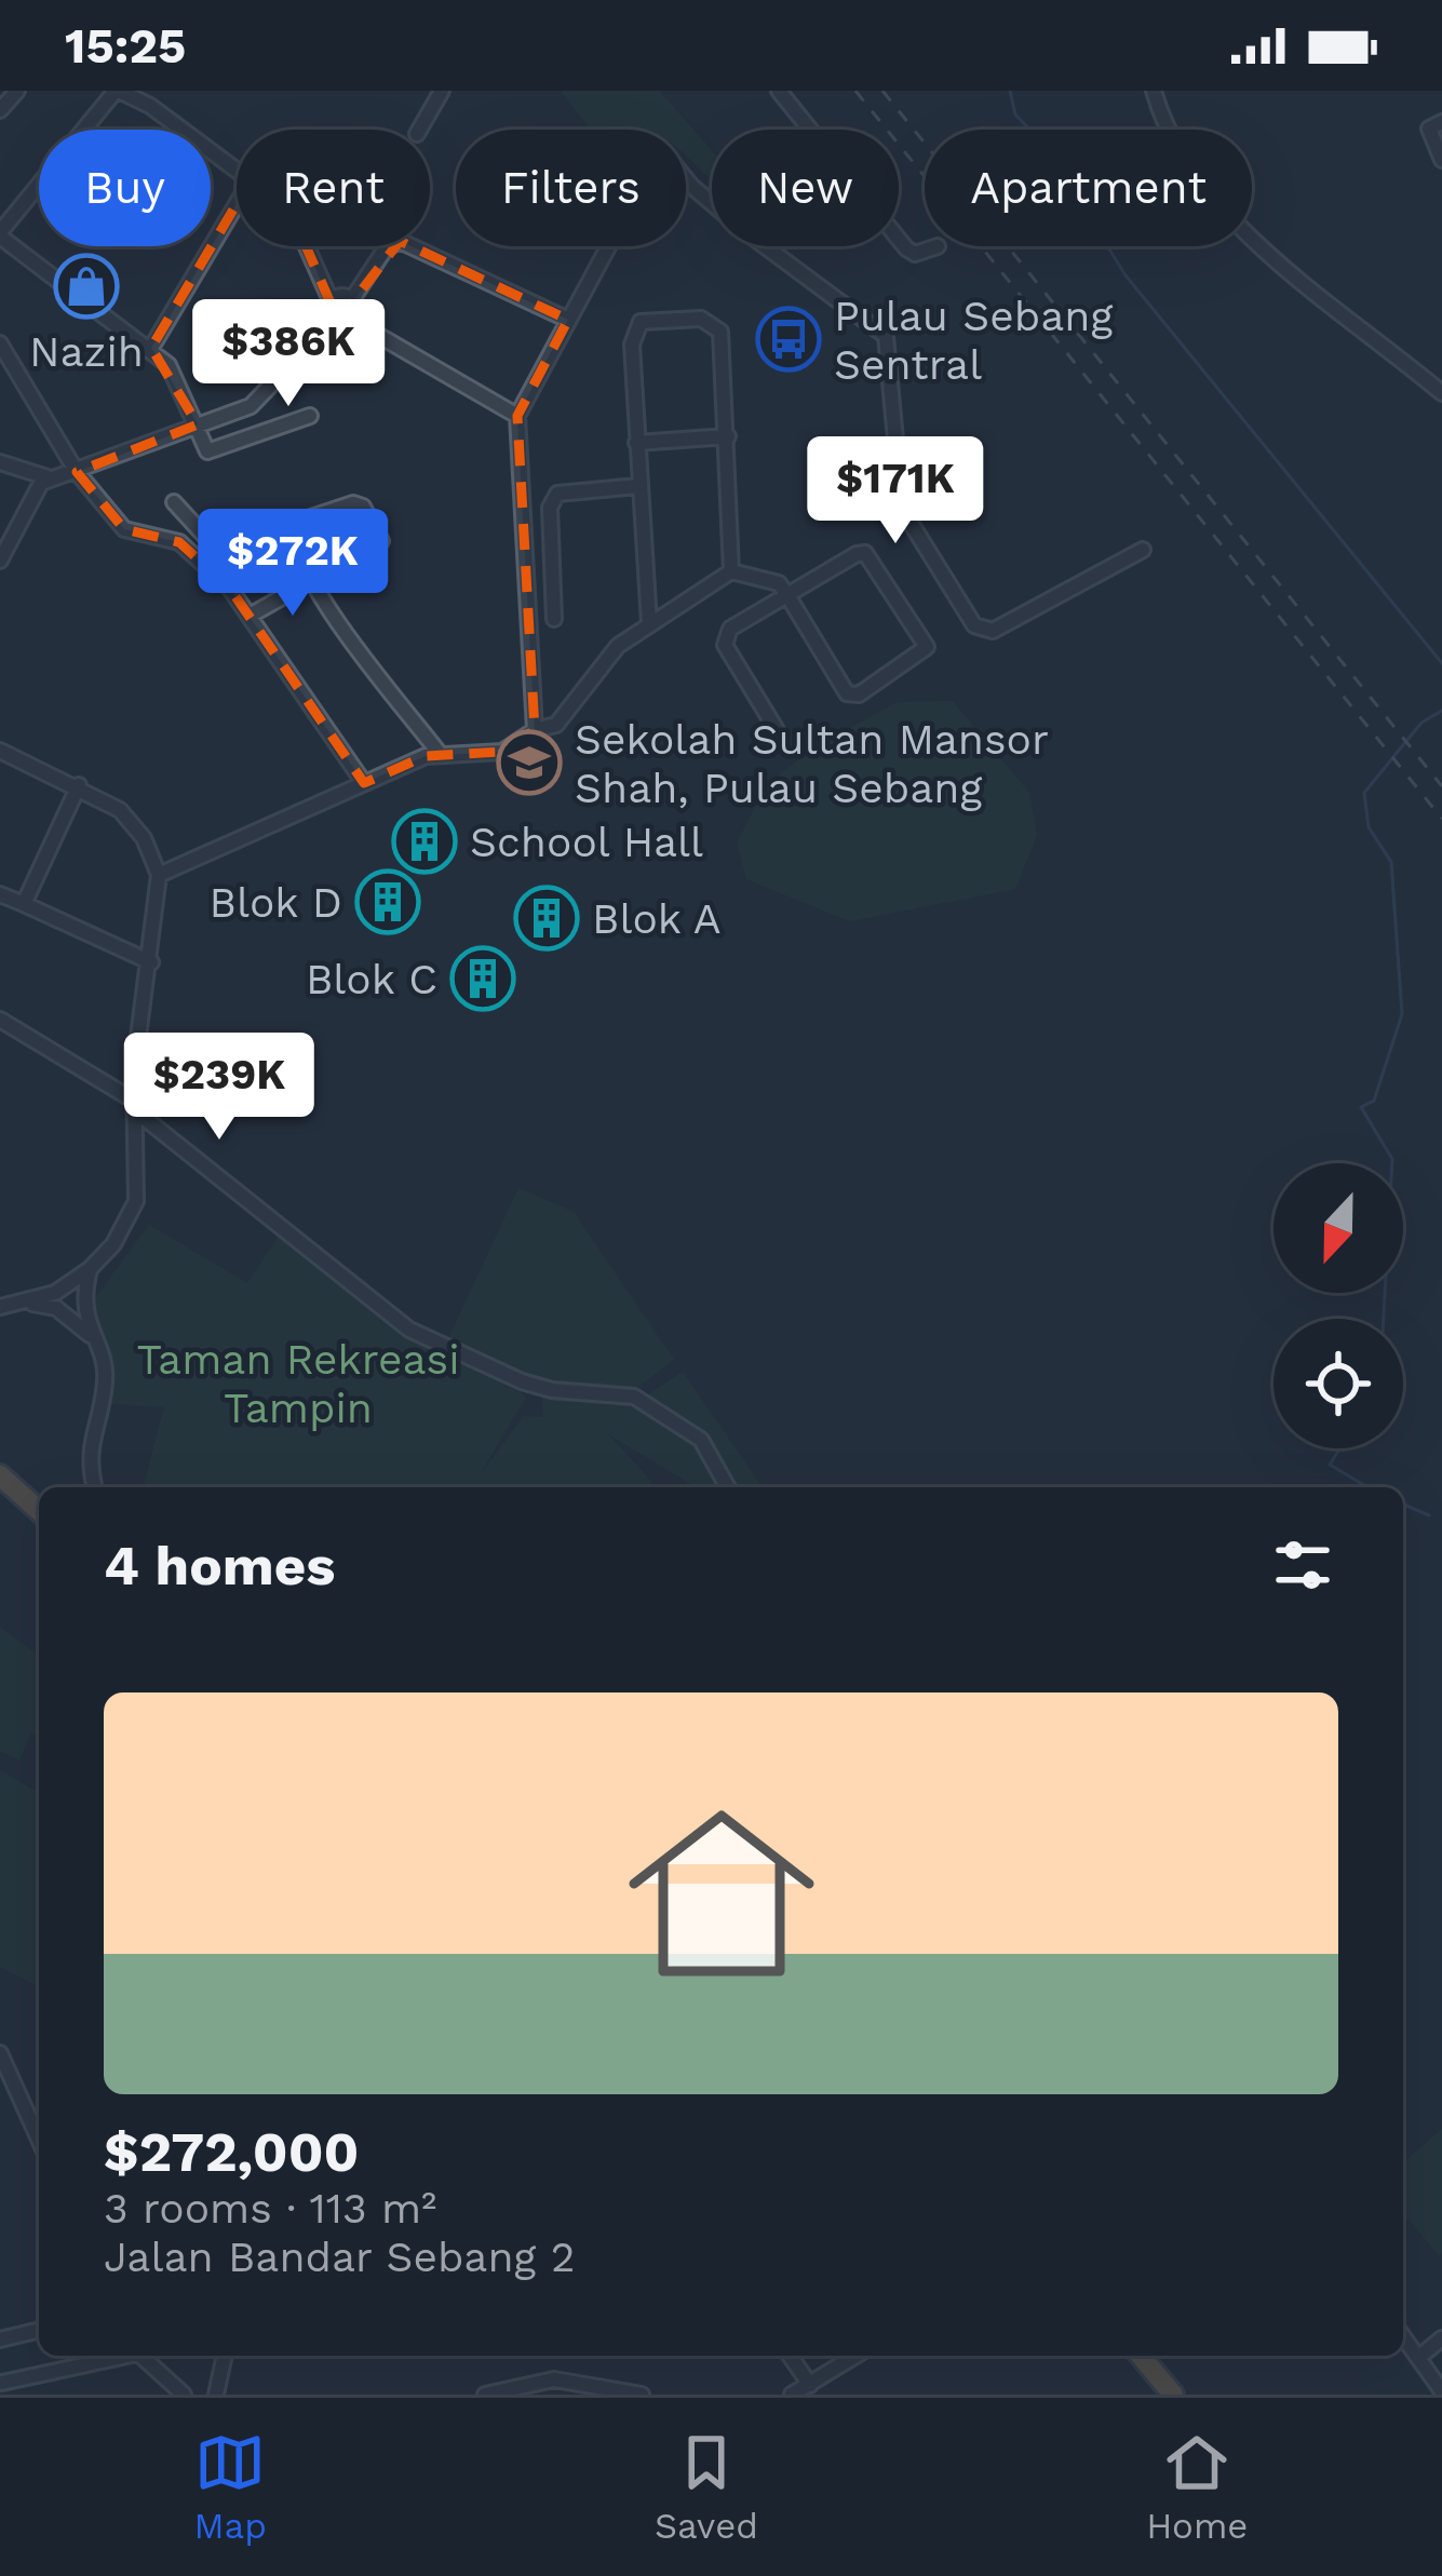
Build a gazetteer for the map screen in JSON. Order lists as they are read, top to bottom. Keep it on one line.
{"parks":["Taman Rekreasi Tampin"],"places":{"shop":["Nazih"],"bus stop":["Pulau Sebang Sentral"],"school or university":["Sekolah Sultan Mansor Shah, Pulau Sebang"],"building":["School Hall","Blok D","Blok A","Blok C"]},"north":"bottom","page":{"status":"15:25","chip":["Buy","Rent","Filters","New","Apartment"],"price":["$386K","$171K","$272K","$239K"],"heading":"4 homes","list":[{"name":"$272,000","note":"3 rooms · 113 m² · Jalan Bandar Sebang 2"}],"tabs":["Map","Saved","Home"]}}
